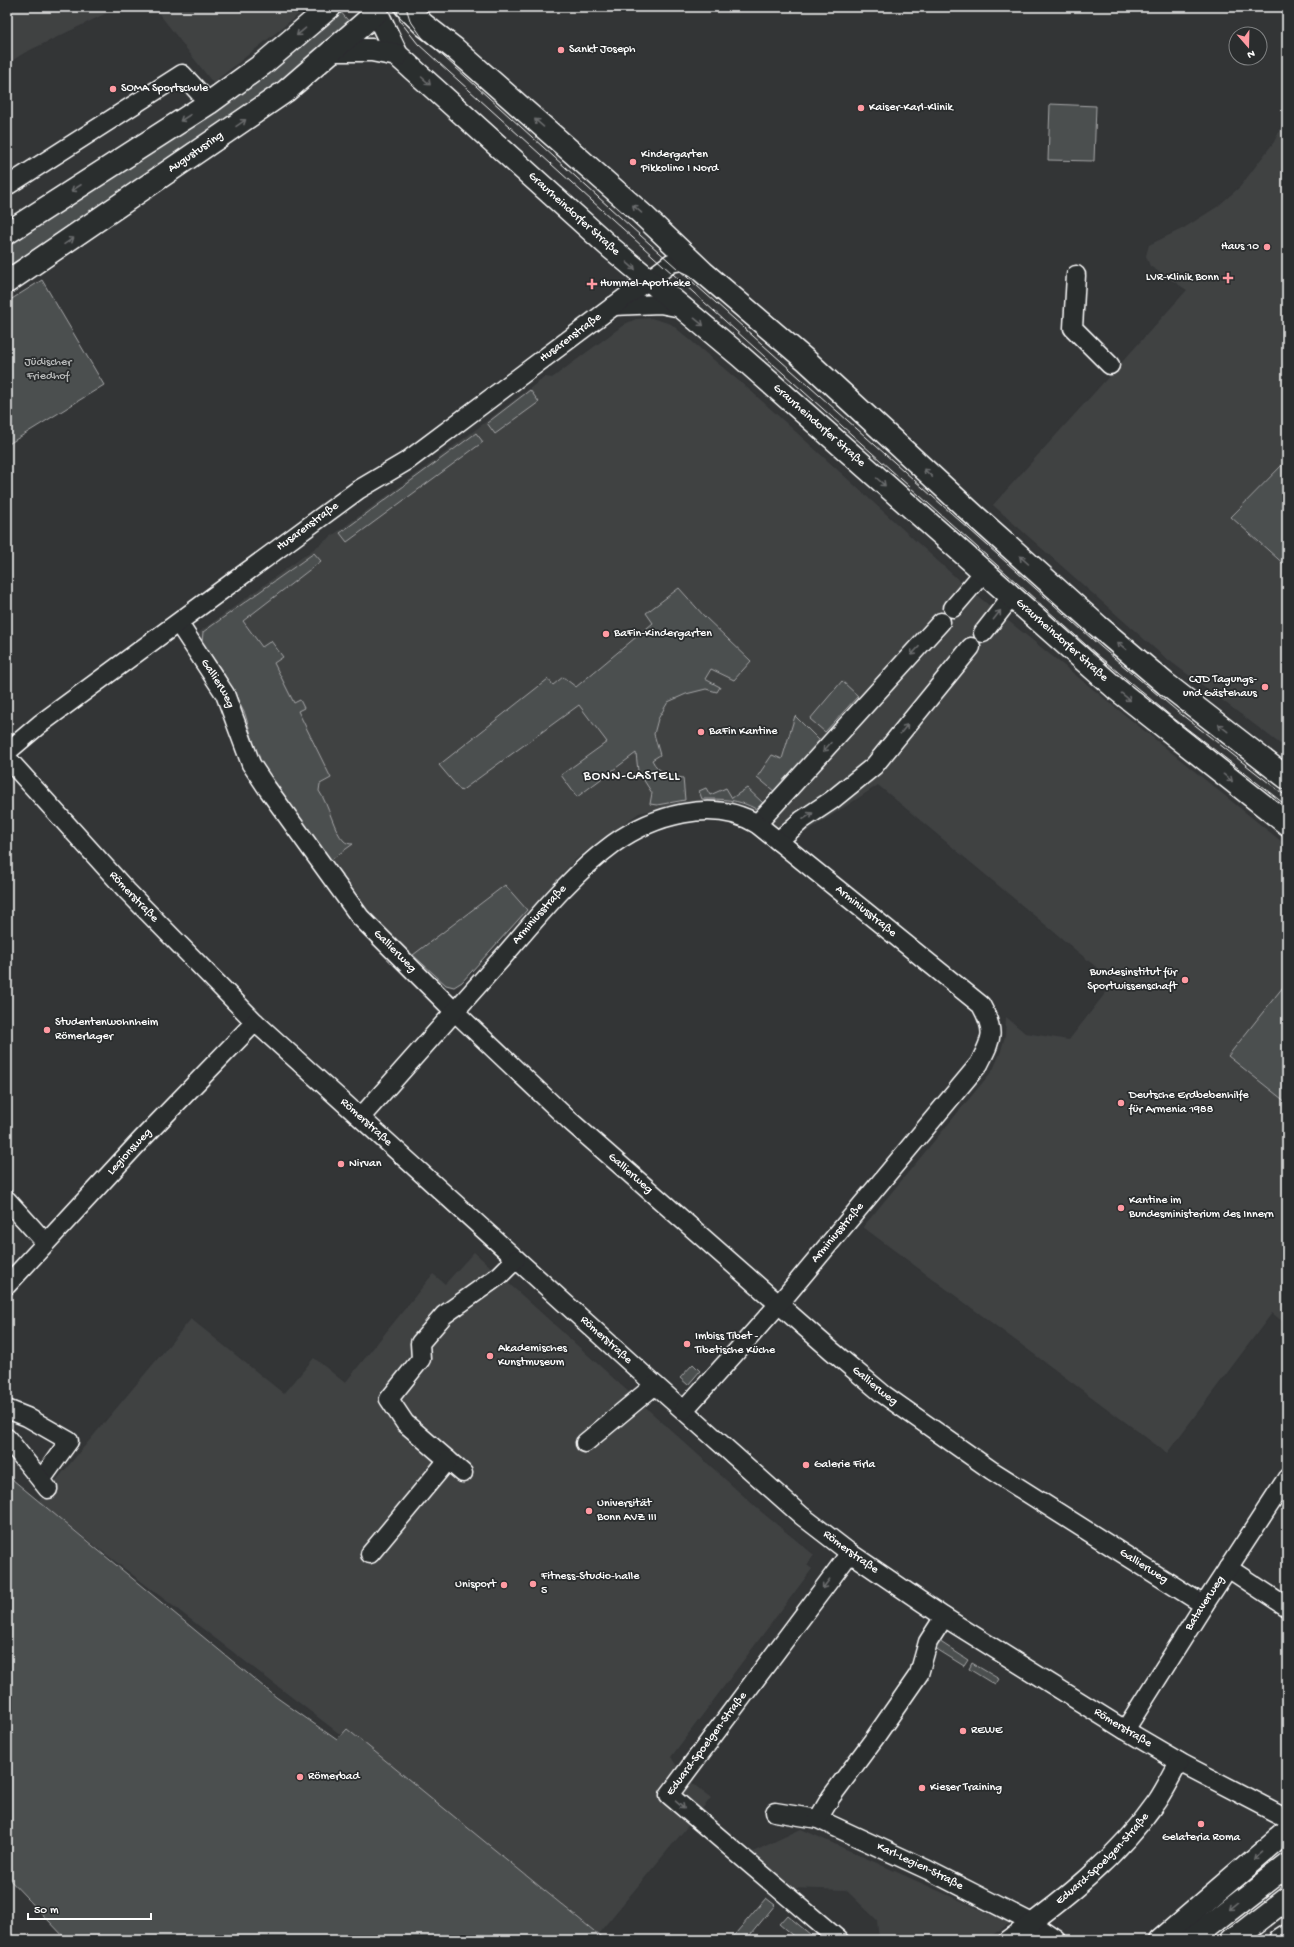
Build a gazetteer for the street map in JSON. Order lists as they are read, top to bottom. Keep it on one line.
{"streets":{"main road":["Augustusring","Graurheindorfer Straße"],"street":["Husarenstraße","Gallierweg","Römerstraße","Arminiusstraße","Legionsweg","Bataverweg","Eduard-Spoelgen-Straße","Karl-Legien-Straße"]},"crossings":[["Augustusring","Graurheindorfer Straße"],["Graurheindorfer Straße","Husarenstraße"],["Husarenstraße","Gallierweg"],["Gallierweg","Arminiusstraße"],["Gallierweg","Bataverweg"],["Römerstraße","Arminiusstraße"],["Römerstraße","Legionsweg"],["Römerstraße","Bataverweg"],["Römerstraße","Eduard-Spoelgen-Straße"],["Eduard-Spoelgen-Straße","Karl-Legien-Straße"]],"districts":["BONN-CASTELL"],"parks":["Jüdischer Friedhof"],"places":{"other":["Sankt Joseph","SOMA Sportschule","Kaiser-Karl-Klinik","Kindergarten Pikkolino I Nord","Haus 10","BaFin-Kindergarten","CJD Tagungs- und Gästehaus","BaFin Kantine","Bundesinstitut für Sportwissenschaft","Studentenwohnheim Römerlager","Deutsche Erdbebenhilfe für Armenia 1988","Nirvan","Kantine im Bundesministerium des Innern","Imbiss Tibet - Tibetische Küche","Akademisches Kunstmuseum","Galerie Firla","Universität Bonn AVZ III","Fitness-Studio-halle 5","Unisport","REWE","Römerbad","Kieser Training","Gelateria Roma"],"health":["LVR-Klinik Bonn","Hummel-Apotheke"]},"scale_bar":"50 m","north":"bottom"}
